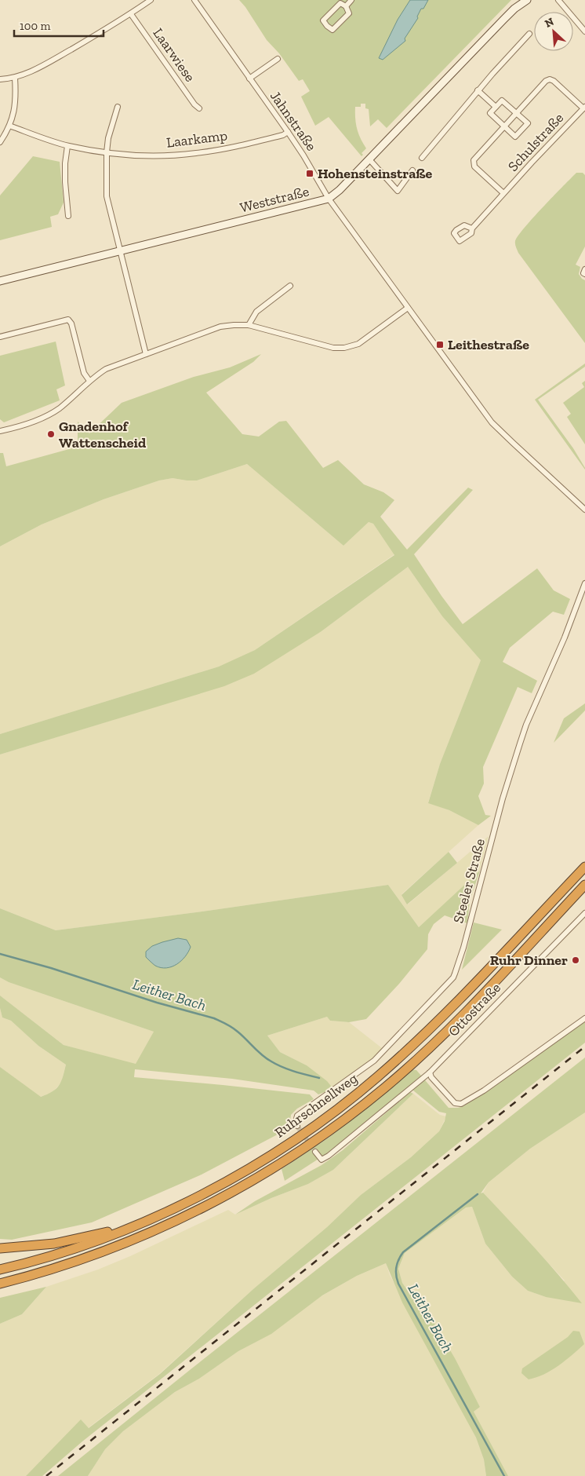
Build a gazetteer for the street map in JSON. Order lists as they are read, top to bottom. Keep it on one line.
{"streets":{"highway":["Ruhrschnellweg"],"street":["Laarwiese","Jahnstraße","Laarkamp","Schulstraße","Weststraße","Steeler Straße","Ottostraße"]},"crossings":[["Jahnstraße","Laarkamp"],["Jahnstraße","Weststraße"]],"water":["Leither Bach"],"places":{"transit":["Hohensteinstraße","Leithestraße"],"other":["Gnadenhof Wattenscheid","Ruhr Dinner"]},"scale_bar":"100 m","north":"top left"}
